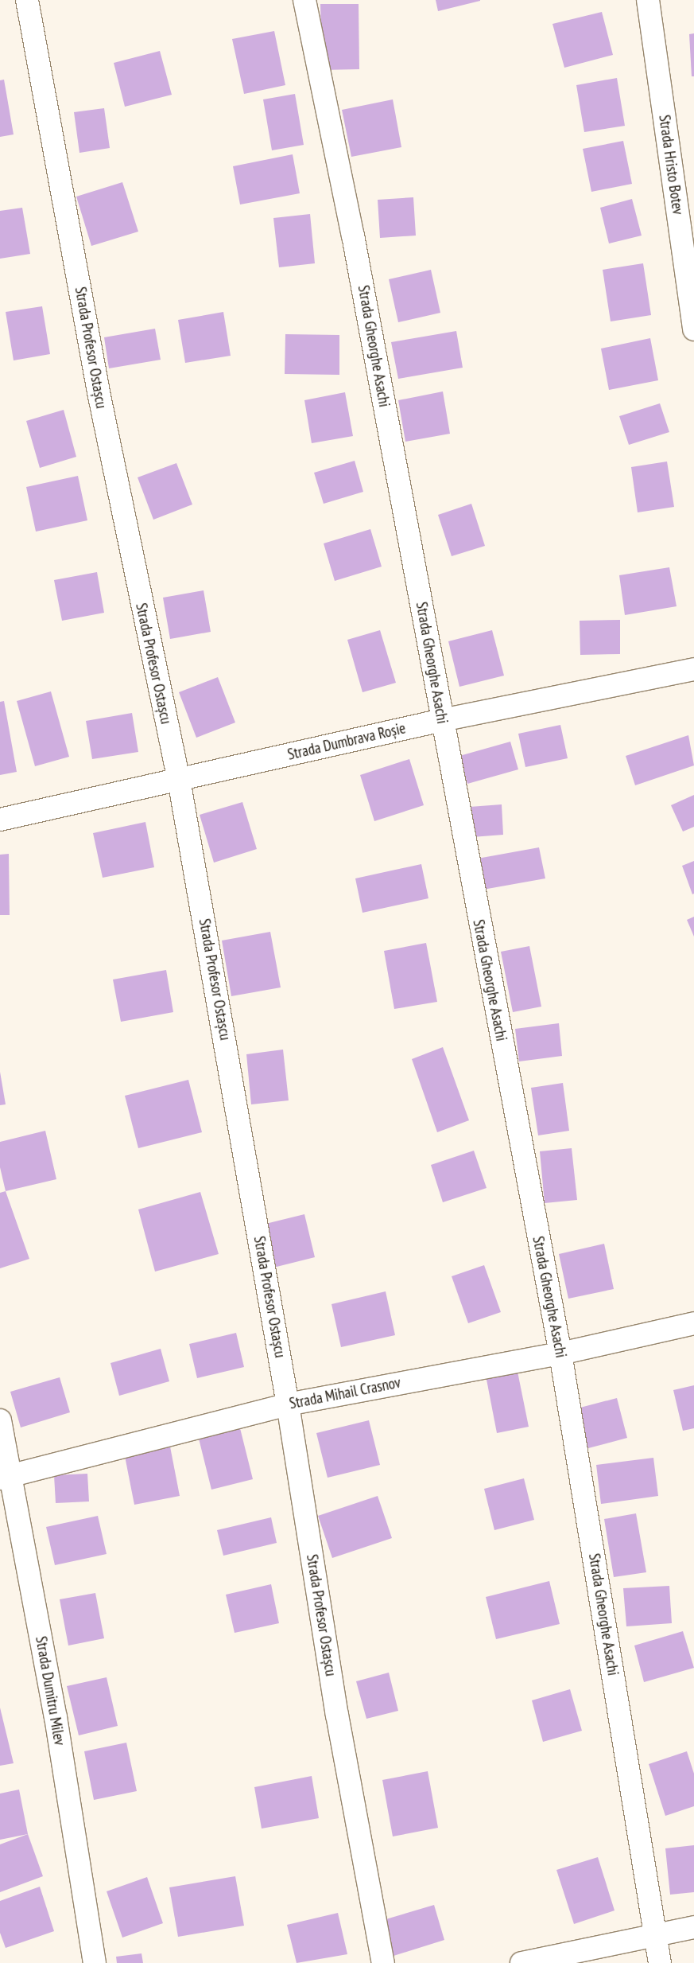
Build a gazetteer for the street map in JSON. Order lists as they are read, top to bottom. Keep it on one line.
{"streets":{"street":["Strada Hristo Botev","Strada Gheorghe Asachi","Strada Profesor Ostașcu","Strada Dumbrava Roșie","Strada Mihail Crasnov","Strada Dumitru Milev"]},"crossings":[["Strada Gheorghe Asachi","Strada Dumbrava Roșie"],["Strada Gheorghe Asachi","Strada Mihail Crasnov"],["Strada Profesor Ostașcu","Strada Dumbrava Roșie"],["Strada Profesor Ostașcu","Strada Mihail Crasnov"],["Strada Mihail Crasnov","Strada Dumitru Milev"]]}
